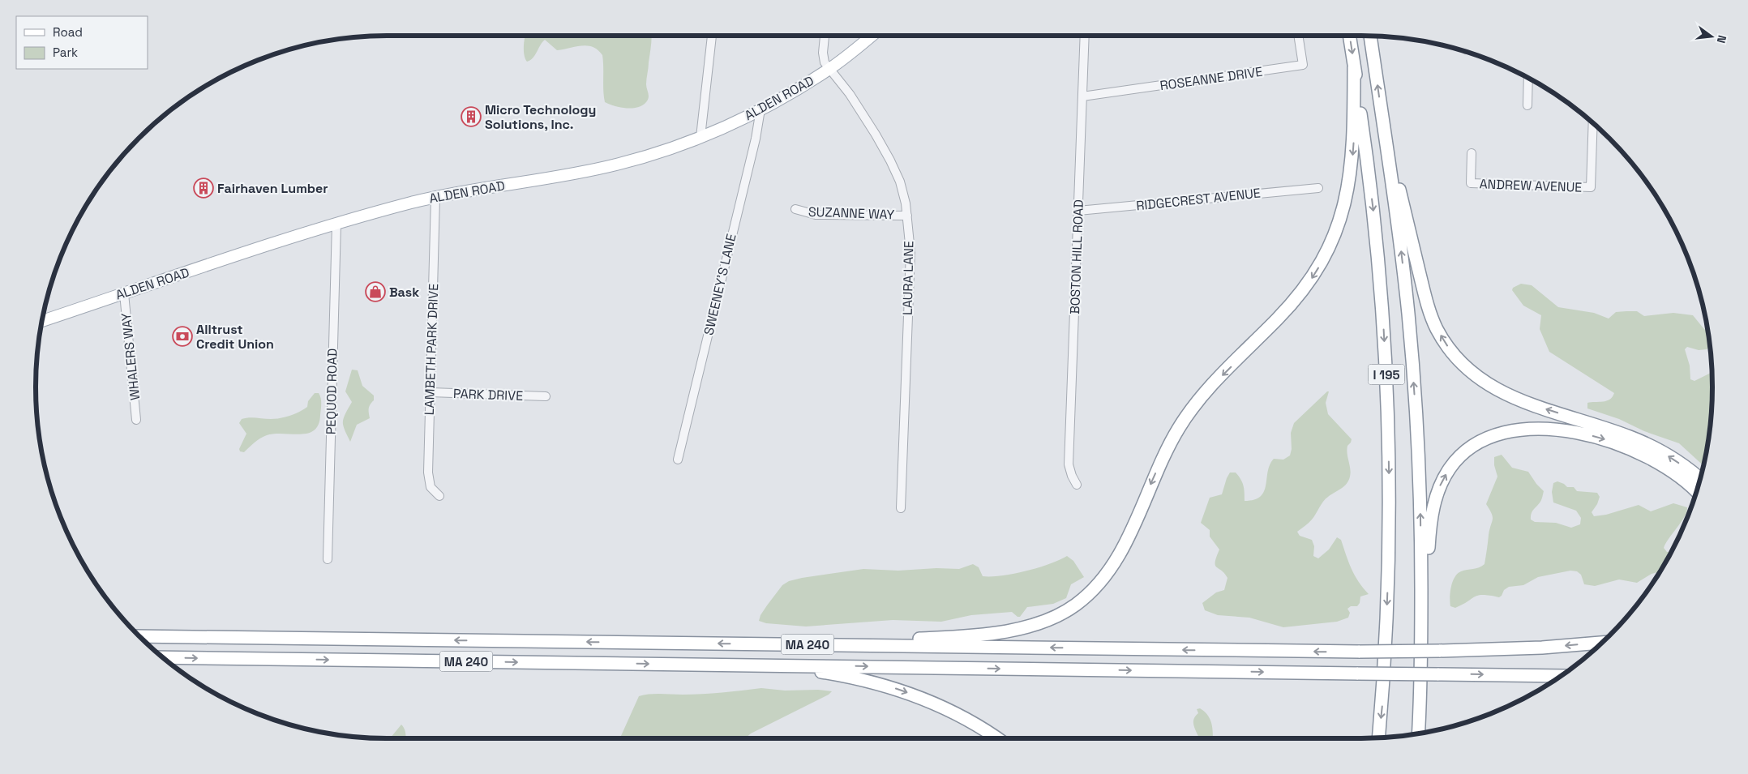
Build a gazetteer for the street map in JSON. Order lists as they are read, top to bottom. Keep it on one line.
{"streets":{"highway":["I 195","MA 240"],"main road":["ALDEN ROAD"],"street":["ROSEANNE DRIVE","ANDREW AVENUE","RIDGECREST AVENUE","SUZANNE WAY","BOSTON HILL ROAD","LAURA LANE","SWEENEY'S LANE","LAMBETH PARK DRIVE","WHALERS WAY","PEQUOD ROAD","PARK DRIVE"]},"crossings":[["ROSEANNE DRIVE","BOSTON HILL ROAD"],["ALDEN ROAD","LAURA LANE"],["ALDEN ROAD","SWEENEY'S LANE"],["ALDEN ROAD","LAMBETH PARK DRIVE"],["ALDEN ROAD","WHALERS WAY"],["ALDEN ROAD","PEQUOD ROAD"],["RIDGECREST AVENUE","BOSTON HILL ROAD"],["SUZANNE WAY","LAURA LANE"],["LAMBETH PARK DRIVE","PARK DRIVE"]],"places":{"building":["Micro Technology Solutions, Inc.","Fairhaven Lumber"],"shop":["Bask"],"bank":["Alltrust Credit Union"]},"legend":["Road","Park"],"north":"right"}
